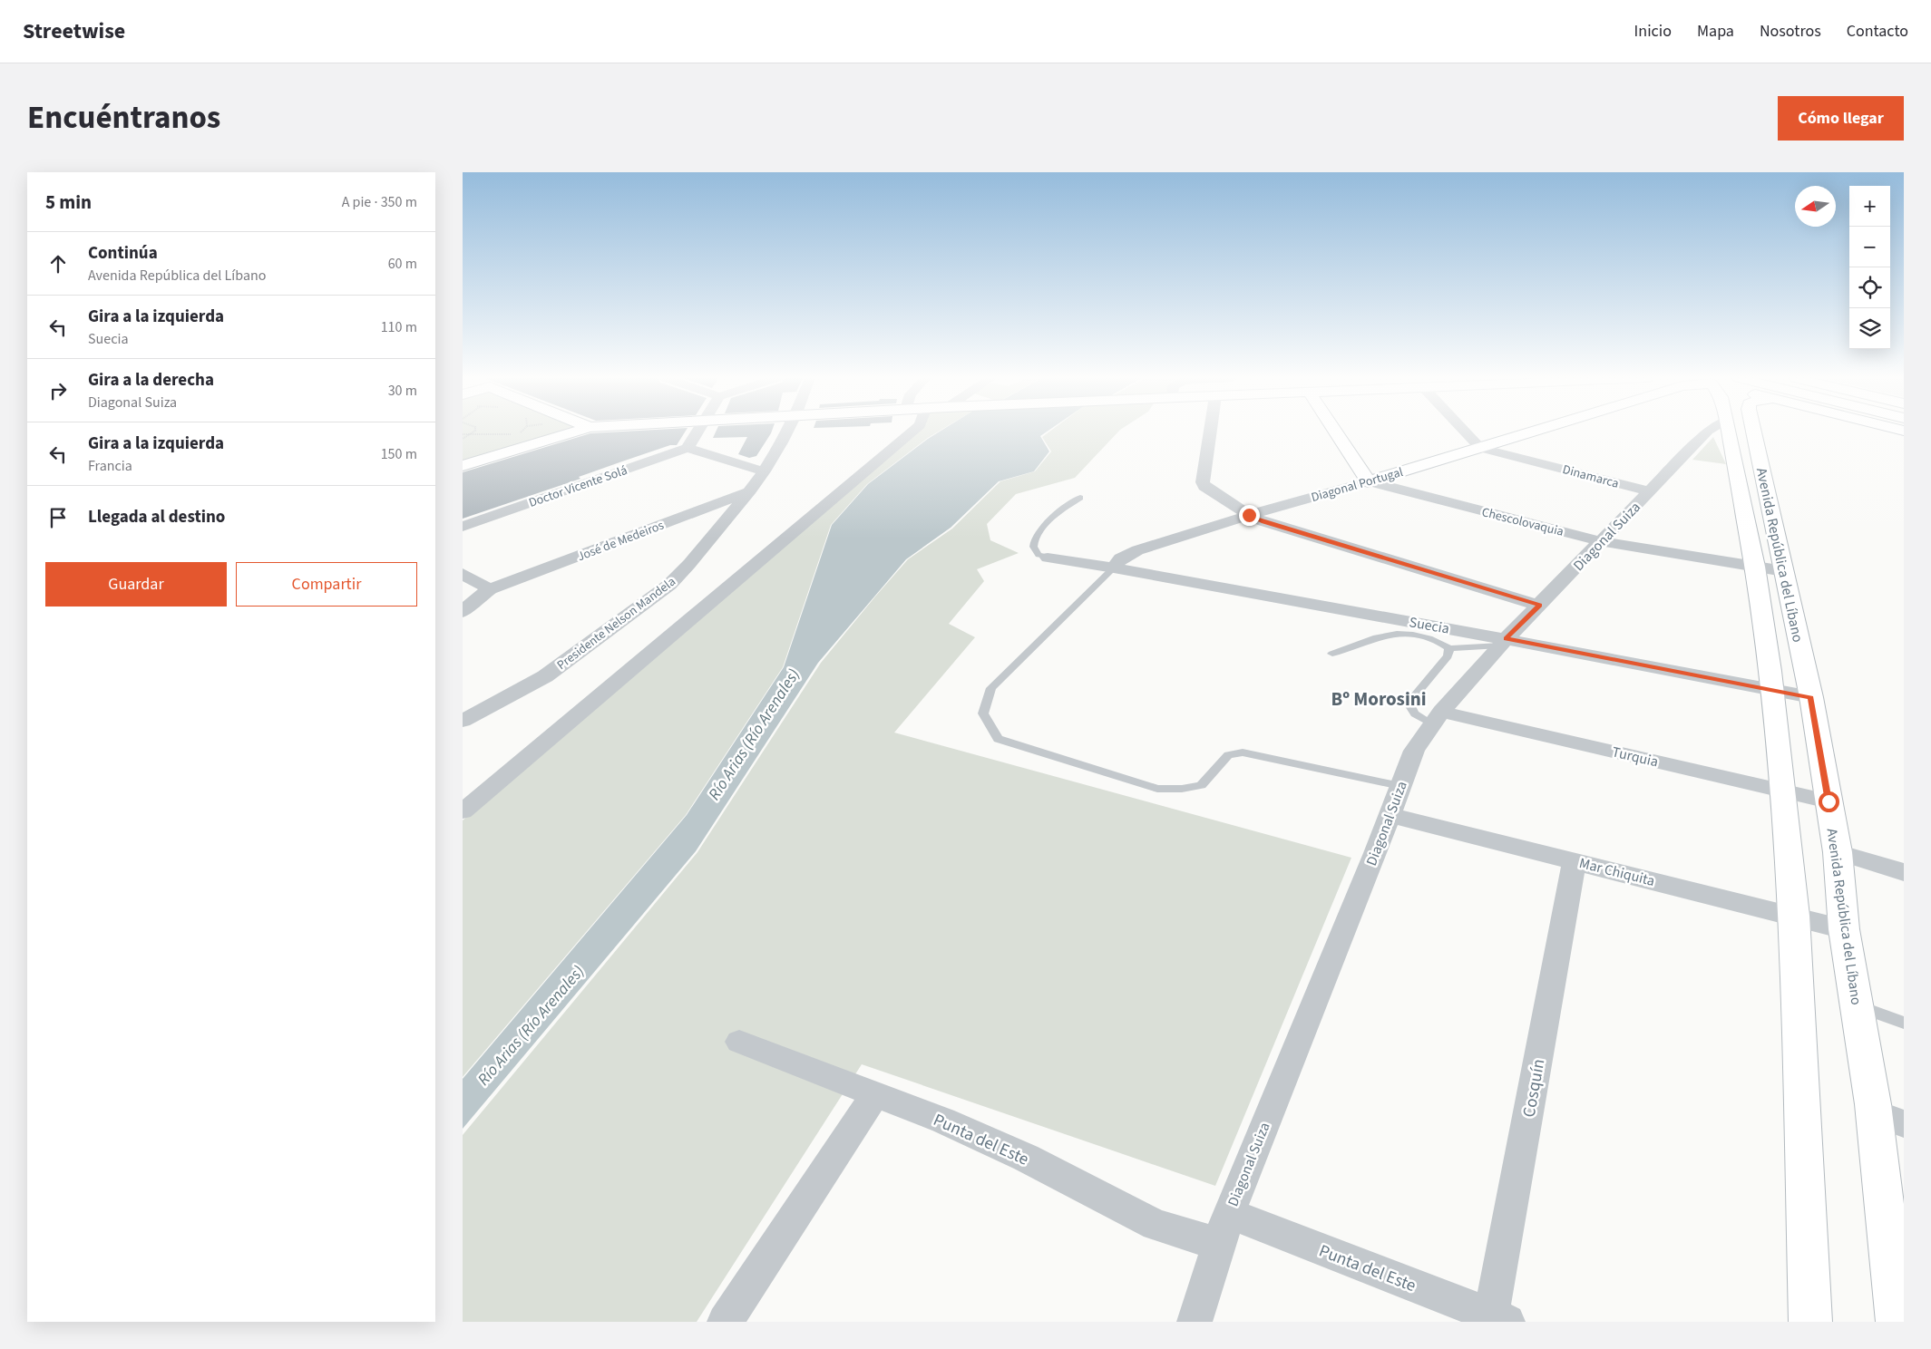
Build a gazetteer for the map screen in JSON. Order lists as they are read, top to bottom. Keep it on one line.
{"streets":{"main road":["Diagonal Portugal","Avenida República del Líbano"],"street":["Dinamarca","Doctor Vicente Solá","Chescolovaquia","Diagonal Suiza","José de Medeiros","Presidente Nelson Mandela","Suecia","Turquia","Mar Chiquita","Cosquín","Punta del Este"]},"crossings":[["Dinamarca","Diagonal Portugal"],["Dinamarca","Diagonal Suiza"],["Diagonal Portugal","Chescolovaquia"],["Diagonal Portugal","Suecia"],["Chescolovaquia","Diagonal Suiza"],["Chescolovaquia","Avenida República del Líbano"],["Diagonal Suiza","Suecia"],["Diagonal Suiza","Turquia"],["Diagonal Suiza","Mar Chiquita"],["Diagonal Suiza","Punta del Este"],["José de Medeiros","Presidente Nelson Mandela"],["Avenida República del Líbano","Suecia"],["Avenida República del Líbano","Turquia"],["Avenida República del Líbano","Mar Chiquita"],["Mar Chiquita","Cosquín"],["Cosquín","Punta del Este"]],"districts":["Bº Morosini"],"water":["Río Arias (Río Arenales)"],"north":"left","page":{"header":"Streetwise","nav":["Inicio","Mapa","Nosotros","Contacto"],"title":"Encuéntranos","buttons":["Cómo llegar",["Guardar","Compartir"]],"heading":["5 min","A pie · 350 m"],"map_buttons":["+","−"],"list":[["Continúa","Avenida República del Líbano","60 m"],["Gira a la izquierda","Suecia","110 m"],["Gira a la derecha","Diagonal Suiza","30 m"],["Gira a la izquierda","Francia","150 m"],"Llegada al destino"]}}
